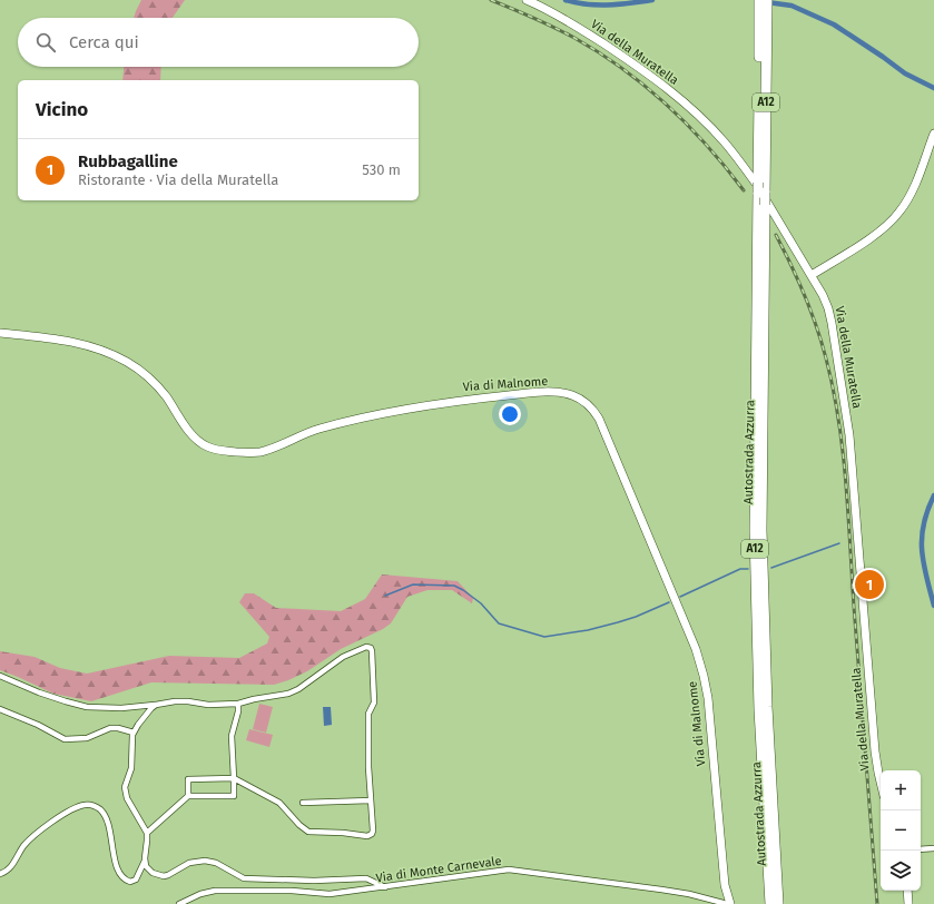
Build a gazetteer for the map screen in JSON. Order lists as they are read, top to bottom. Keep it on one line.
{"streets":{"highway":["A12","Autostrada Azzurra"],"street":["Via della Muratella","Via di Malnome","Via di Monte Carnevale"]},"crossings":[["Via di Malnome","Via di Monte Carnevale"]],"page":{"search":"Cerca qui","heading":"Vicino","list":[{"mark":"1","name":"Rubbagalline","note":"Ristorante · Via della Muratella","value":"530 m"}],"pins":"1","map_buttons":["+","−"]}}
